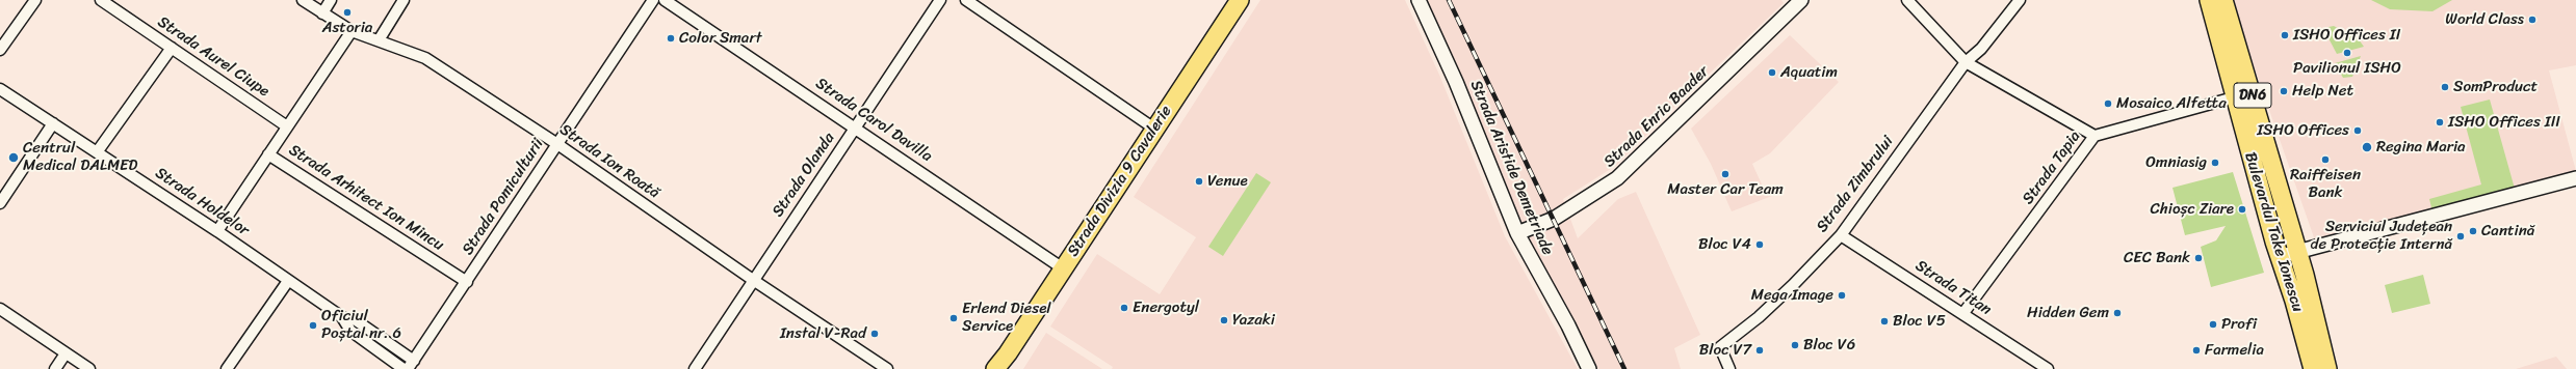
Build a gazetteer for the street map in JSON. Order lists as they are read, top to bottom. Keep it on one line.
{"streets":{"main road":["DN6","Strada Divizia 9 Cavalerie","Bulevardul Take Ionescu"],"street":["Strada Aurel Ciupe","Strada Enric Baader","Strada Carol Davilla","Strada Ion Roată","Strada Aristide Demetriade","Strada Tapia","Strada Olanda","Strada Zimbrului","Strada Pomiculturii","Strada Arhitect Ion Mincu","Strada Holdelor","Strada Titan"]},"crossings":[["Strada Enric Baader","Strada Aristide Demetriade"],["Strada Carol Davilla","Strada Olanda"],["Strada Carol Davilla","Strada Divizia 9 Cavalerie"],["Strada Ion Roată","Strada Olanda"],["Strada Ion Roată","Strada Pomiculturii"],["Strada Tapia","Bulevardul Take Ionescu"],["Strada Tapia","Strada Titan"],["Strada Zimbrului","Strada Titan"],["Strada Pomiculturii","Strada Arhitect Ion Mincu"],["Strada Pomiculturii","Strada Holdelor"]],"places":["Astoria","World Class","ISHO Offices II","Color Smart","Pavilionul ISHO","Aquatim","SomProduct","Help Net","Mosaico Alfetta","ISHO Offices III","ISHO Offices","Regina Maria","Centrul Medical DALMED","Raiffeisen Bank","Omniasig","Master Car Team","Venue","Chioșc Ziare","Cantină","Serviciul Județean de Protecție Internă","Bloc V4","CEC Bank","Mega Image","Energotyl","Hidden Gem","Erlend Diesel Service","Yazaki","Bloc V5","Profi","Oficiul Poștal nr. 6","Instal V-Rad","Bloc V6","Bloc V7","Farmelia"]}
